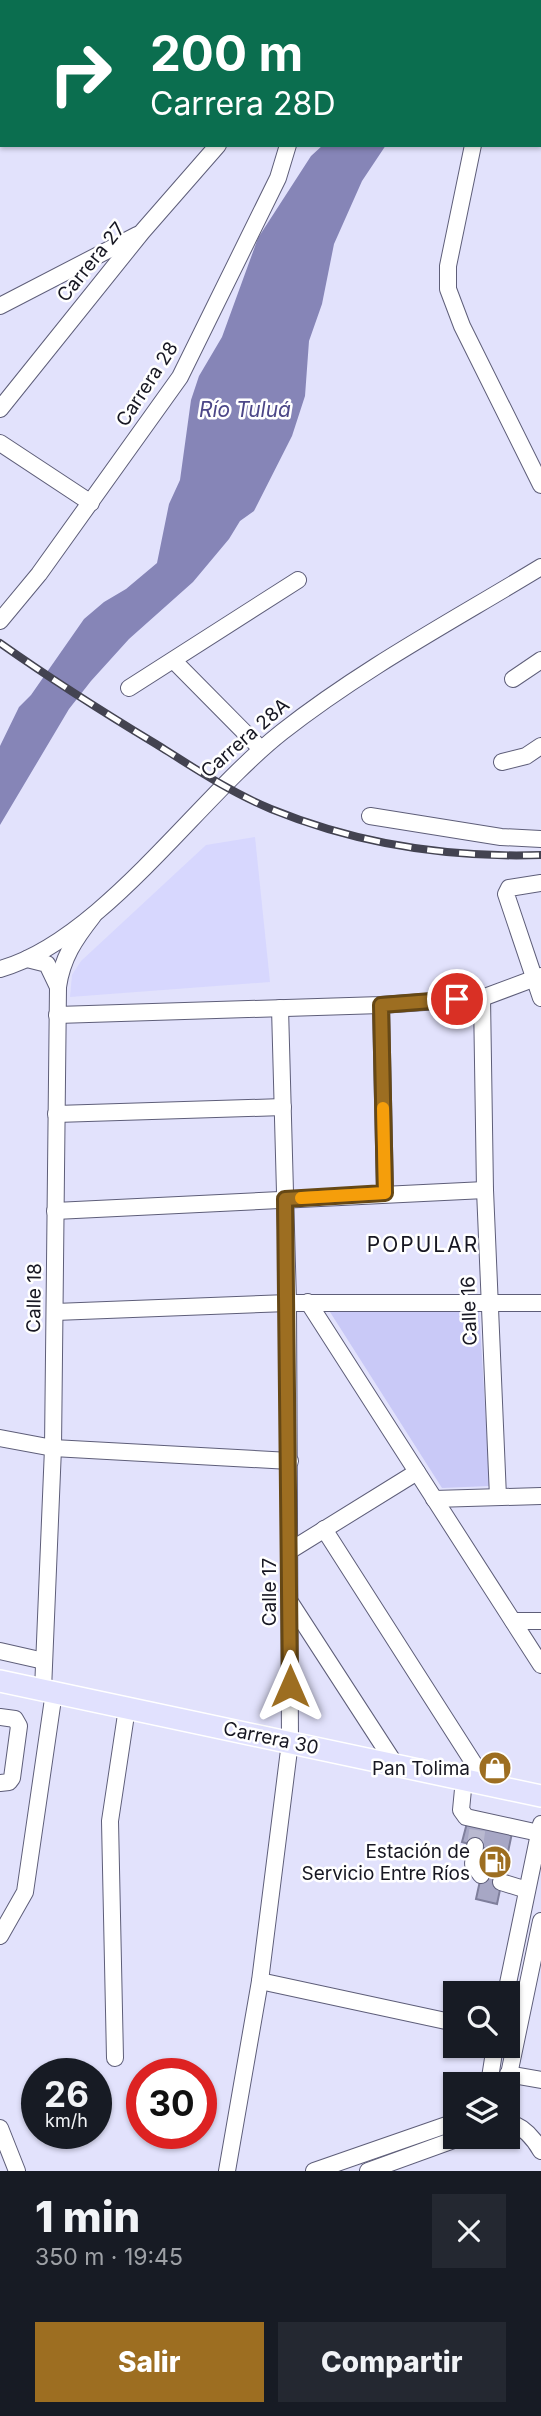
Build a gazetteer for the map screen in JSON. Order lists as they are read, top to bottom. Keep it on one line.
{"streets":{"main road":["Carrera 30"],"street":["Carrera 27","Carrera 28","Carrera 28A","Calle 18","Calle 16","Calle 17"]},"crossings":[["Carrera 28A","Calle 18"],["Calle 18","Carrera 30"],["Calle 17","Carrera 30"]],"districts":["POPULAR"],"water":["Río Tuluá"],"places":{"shop":["Pan Tolima"],"fuel station":["Estación de Servicio Entre Ríos"]},"page":{"turn":["200 m","Carrera 28D"],"speed":"26 km/h","limit":"30","heading":["1 min","350 m · 19:45"],"buttons":["Salir","Compartir"]}}
